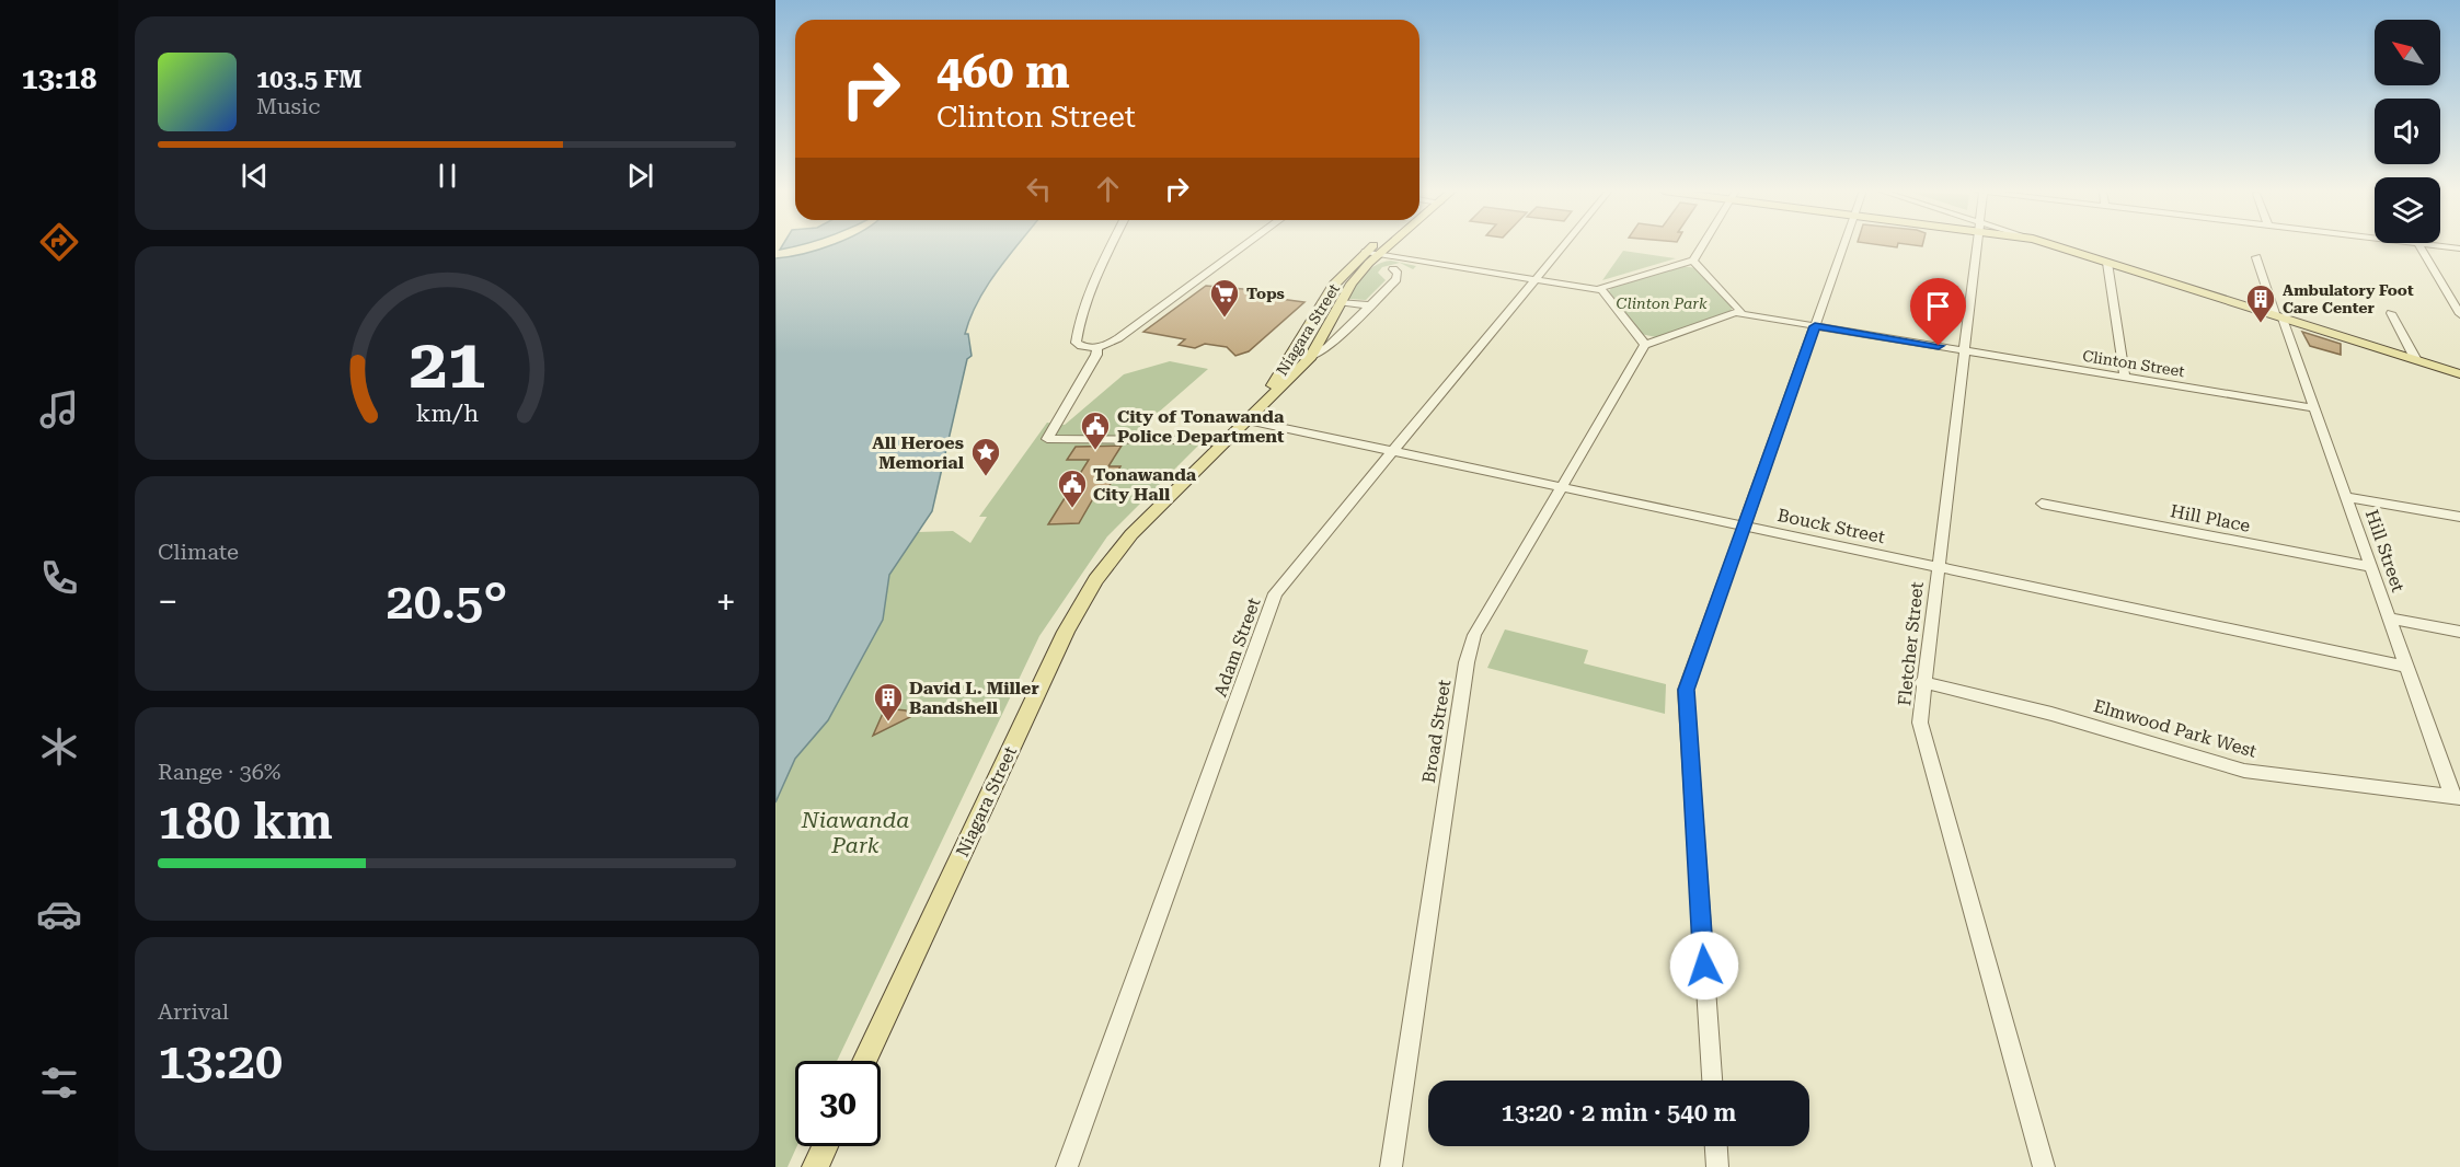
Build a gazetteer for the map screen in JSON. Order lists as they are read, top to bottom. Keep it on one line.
{"streets":{"main road":["Niagara Street"],"street":["Clinton Street","Hill Place","Bouck Street","Hill Street","Fletcher Street","Adam Street","Elmwood Park West","Broad Street"]},"crossings":[["Niagara Street","Bouck Street"],["Clinton Street","Hill Street"],["Clinton Street","Fletcher Street"],["Hill Place","Hill Street"],["Bouck Street","Hill Street"],["Bouck Street","Fletcher Street"],["Bouck Street","Adam Street"],["Bouck Street","Broad Street"],["Hill Street","Elmwood Park West"],["Fletcher Street","Elmwood Park West"]],"parks":["Clinton Park","Niawanda Park"],"places":{"supermarket":["Tops"],"building":["Ambulatory Foot Care Center","David L. Miller Bandshell"],"public building":["City of Tonawanda Police Department","Tonawanda City Hall"],"place":["All Heroes Memorial"]},"north":"top left","page":{"tabs":"13:18","turn":["460 m","Clinton Street"],"song":["103.5 FM","Music"],"tile":["Climate",["Range · 36%","180 km"],["Arrival","13:20"]],"heat":["−","20.5°","+"],"limit":"30","trip":"13:20 · 2 min · 540 m","gauge":["21","km/h"]}}
